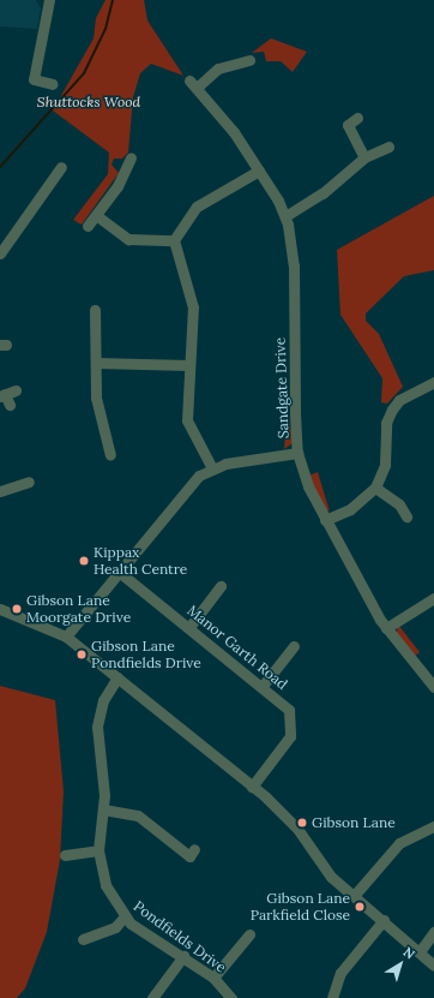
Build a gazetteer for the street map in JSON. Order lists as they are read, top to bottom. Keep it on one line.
{"streets":{"street":["Sandgate Drive","Manor Garth Road","Pondfields Drive"]},"parks":["Shuttocks Wood"],"places":["Kippax Health Centre","Gibson Lane Moorgate Drive","Gibson Lane Pondfields Drive","Gibson Lane","Gibson Lane Parkfield Close"],"north":"top right"}
